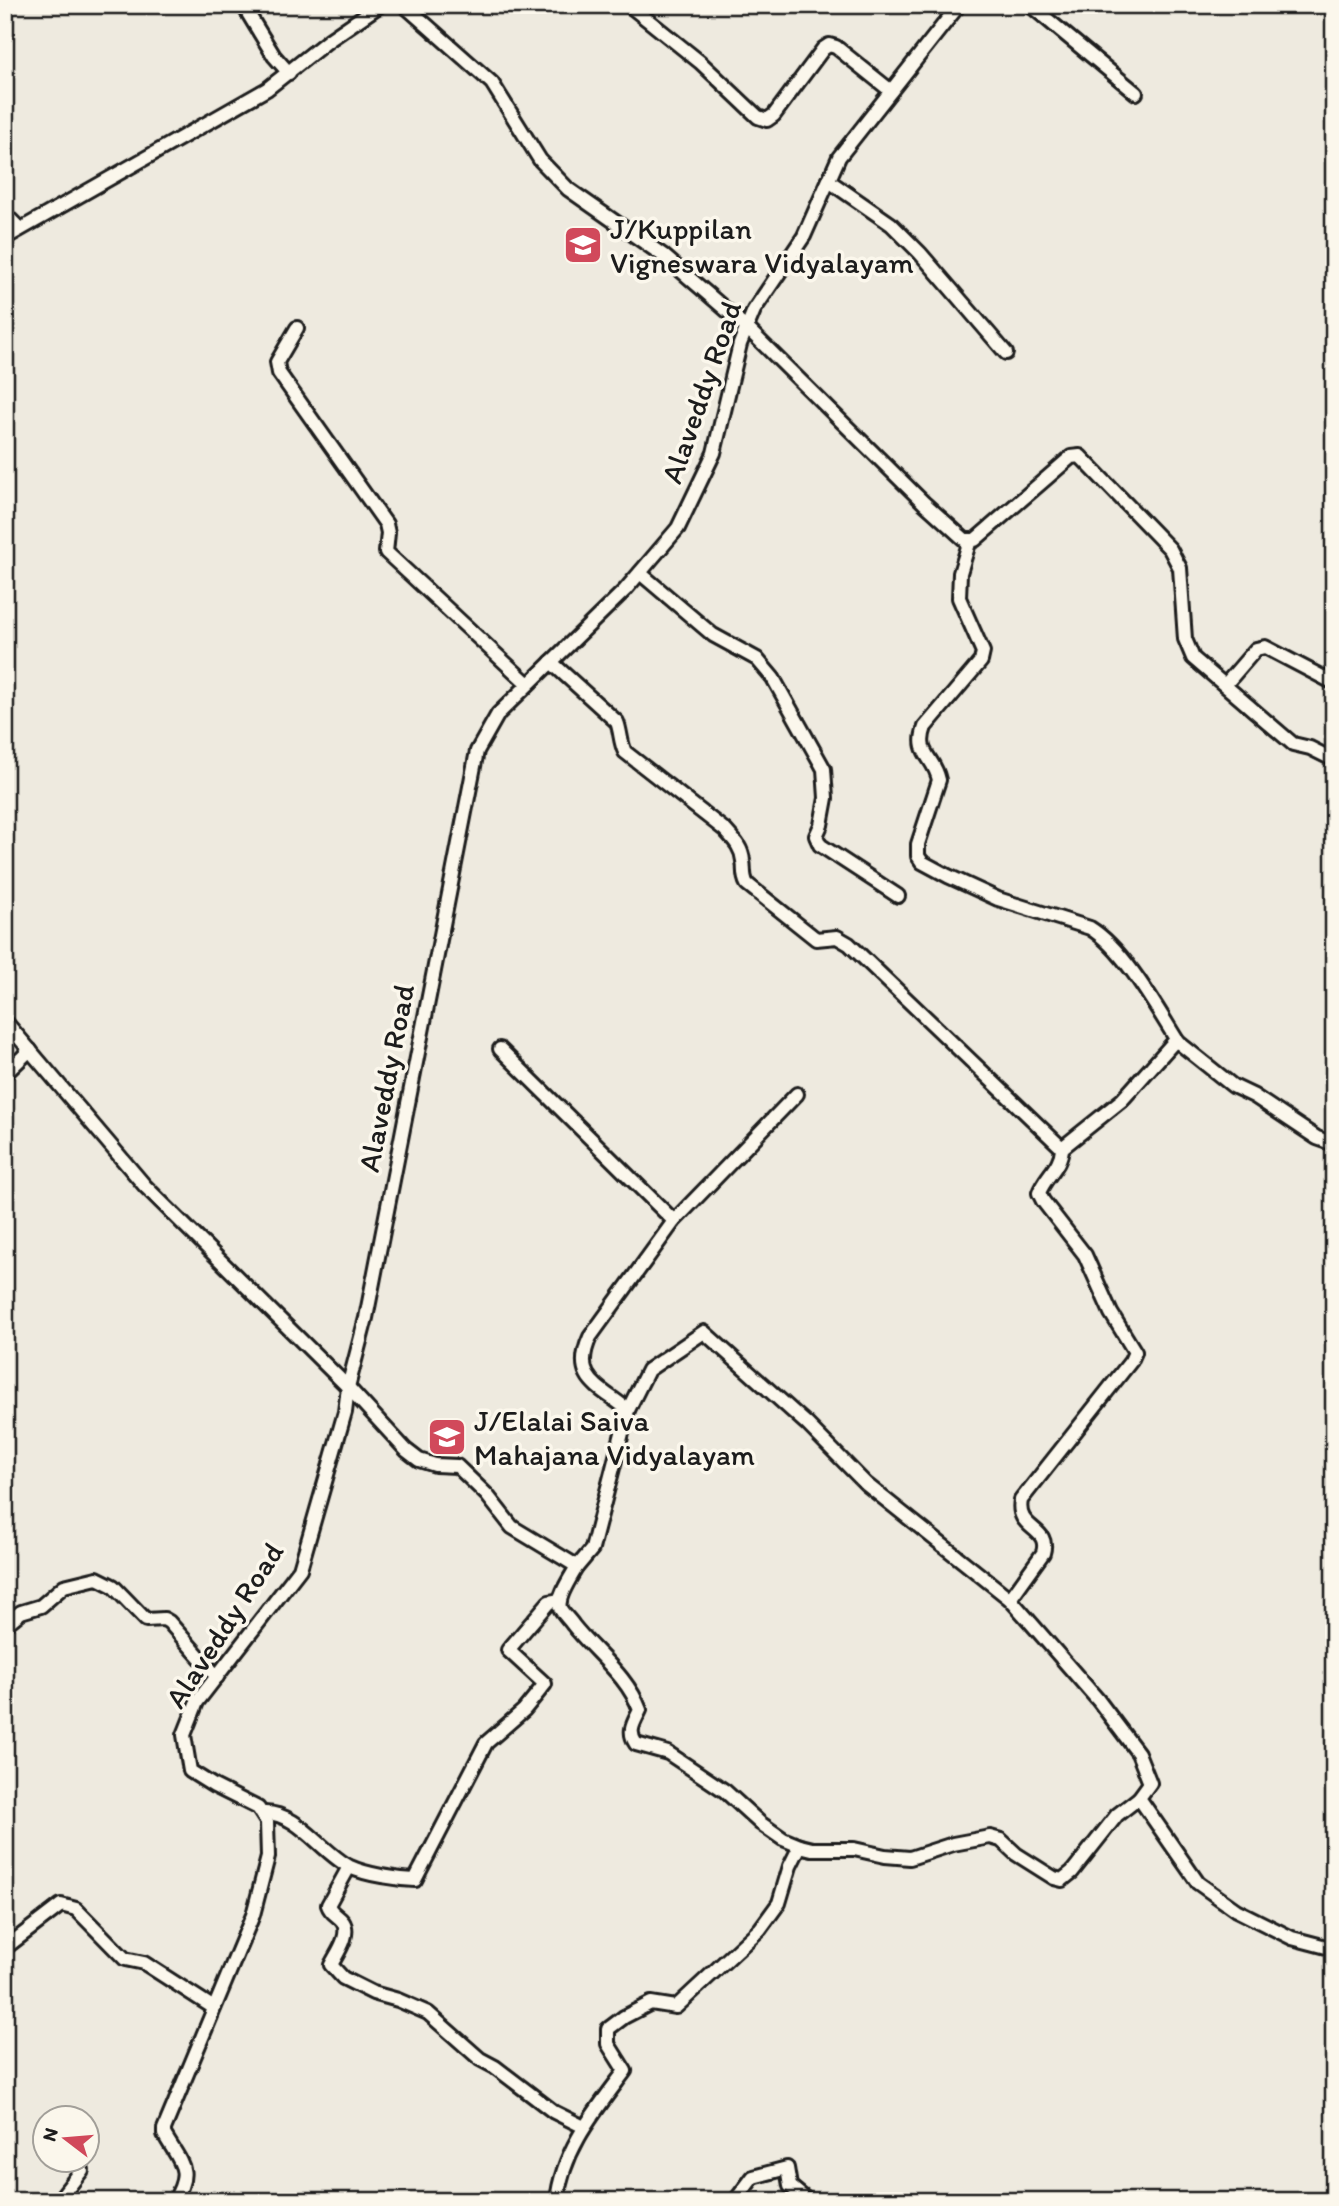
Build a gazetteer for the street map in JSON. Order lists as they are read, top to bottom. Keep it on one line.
{"streets":{"street":["Alaveddy Road"]},"places":{"school or university":["J/Kuppilan Vigneswara Vidyalayam","J/Elalai Saiva Mahajana Vidyalayam"]},"north":"left"}
